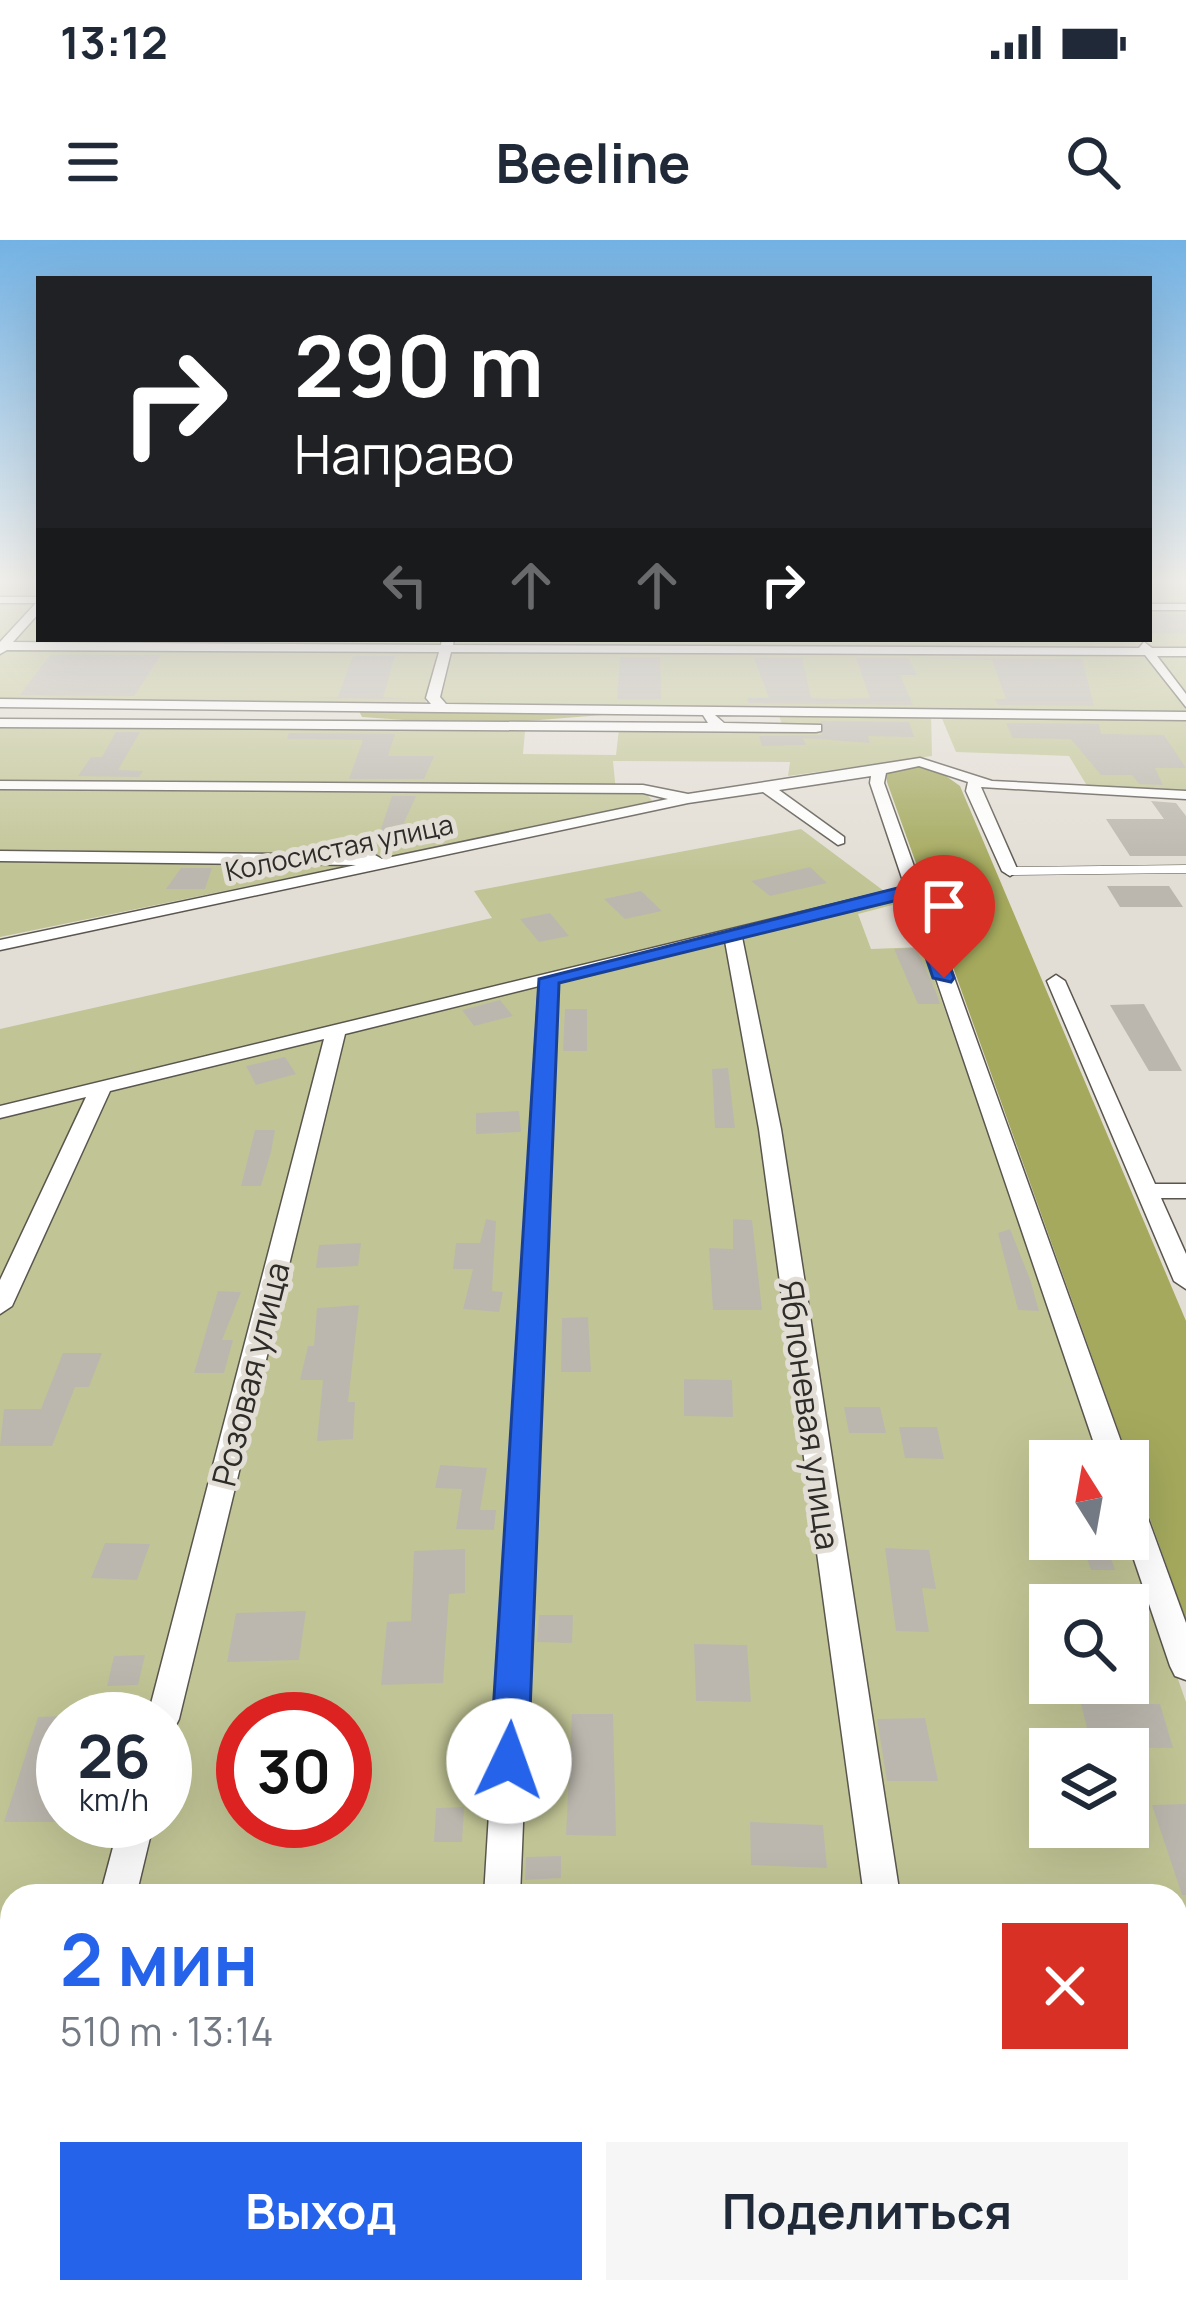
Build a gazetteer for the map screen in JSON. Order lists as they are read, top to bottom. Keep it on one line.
{"streets":{"street":["Колосистая улица","Розовая улица","Яблоневая улица"]},"north":"top","page":{"status":"13:12","header":"Beeline","turn":["290 m","Направо"],"speed":"26 km/h","limit":"30","heading":["2 мин","510 m · 13:14"],"buttons":["Выход","Поделиться"]}}
